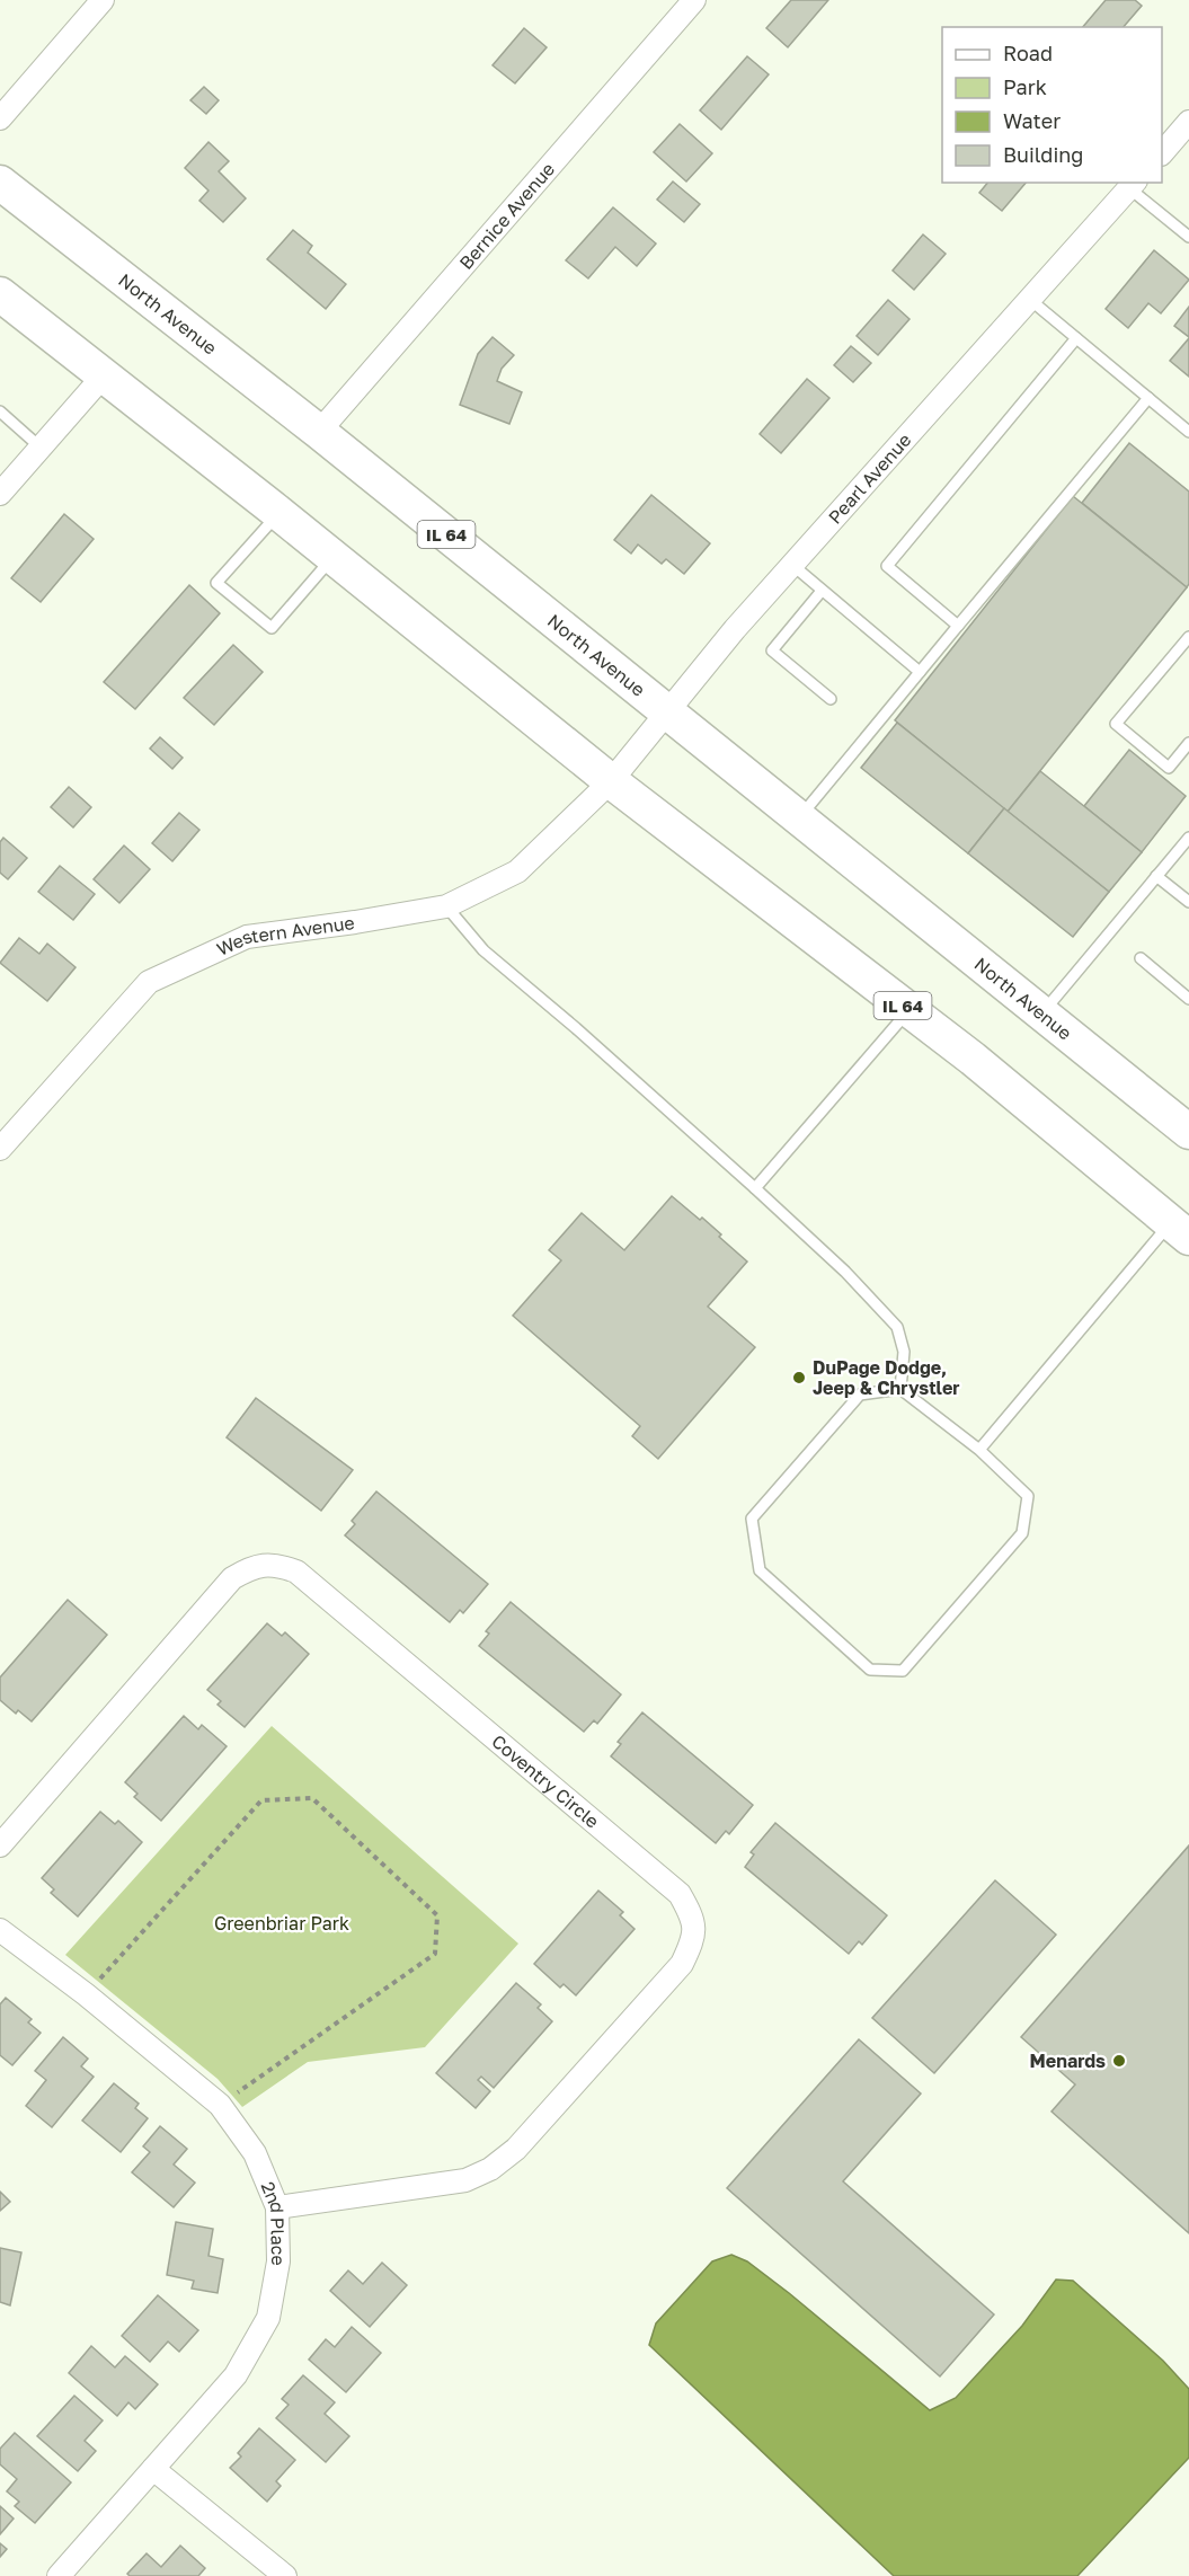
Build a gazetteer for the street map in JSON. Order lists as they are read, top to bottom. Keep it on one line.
{"streets":{"main road":["North Avenue","IL 64"],"street":["Bernice Avenue","Pearl Avenue","Western Avenue","Coventry Circle","2nd Place"]},"crossings":[["Bernice Avenue","North Avenue"],["North Avenue","Pearl Avenue"],["Pearl Avenue","IL 64"],["Pearl Avenue","Western Avenue"],["IL 64","Western Avenue"],["Coventry Circle","2nd Place"]],"parks":["Greenbriar Park"],"places":["DuPage Dodge, Jeep & Chrystler","Menards"],"legend":["Road","Park","Water","Building"]}
